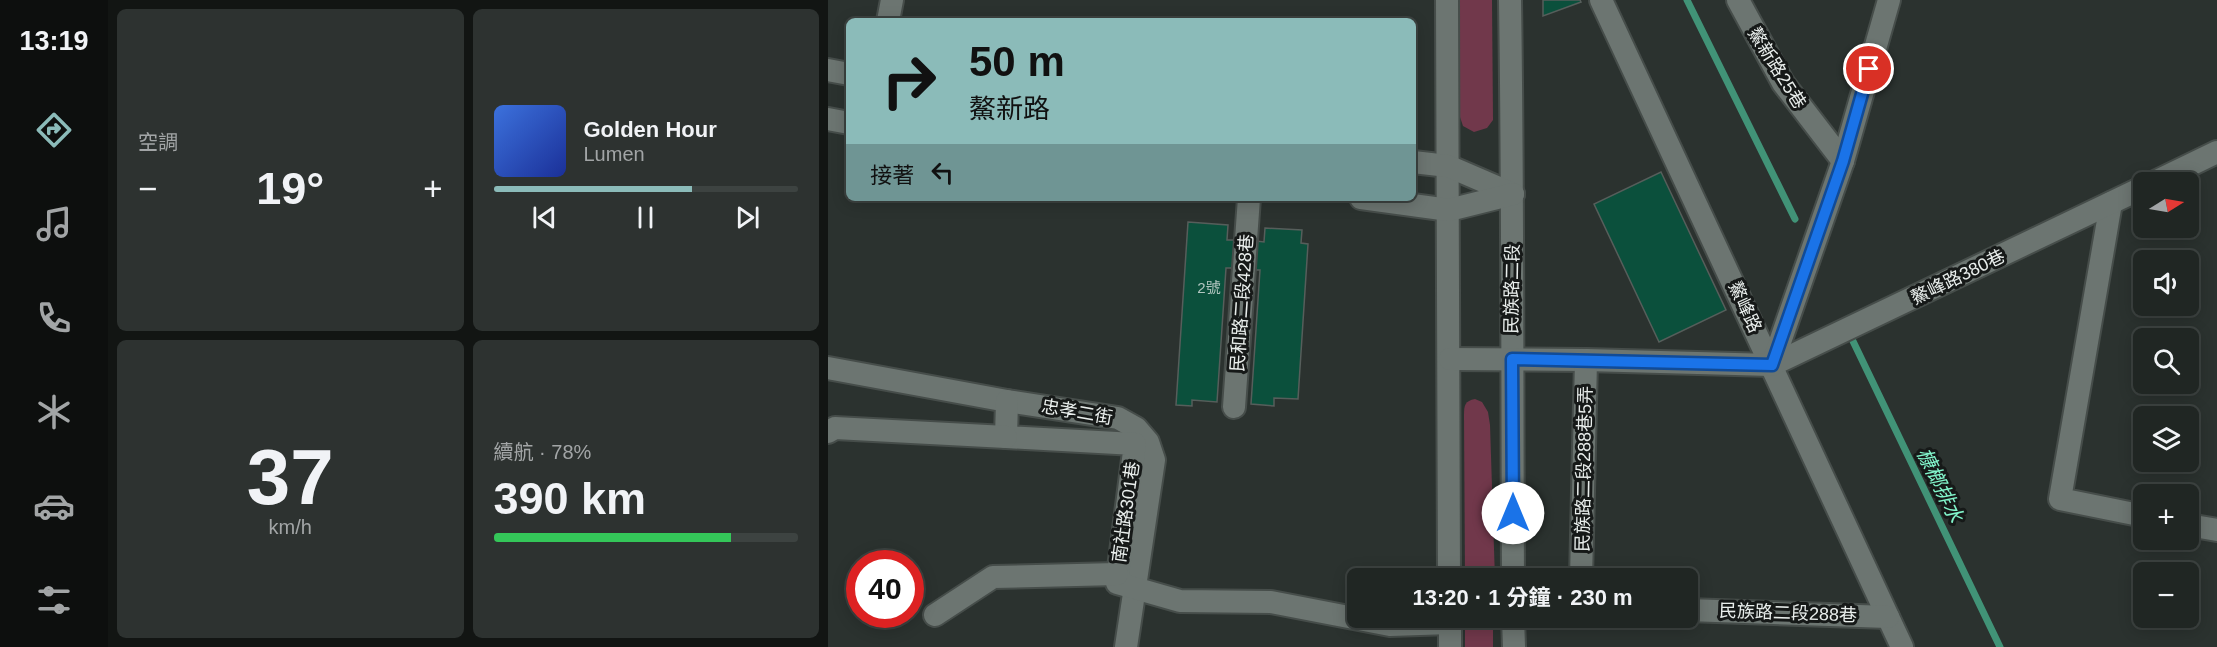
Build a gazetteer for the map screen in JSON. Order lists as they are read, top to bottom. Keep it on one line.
{"streets":{"street":["鰲新路25巷","鰲峰路380巷","民族路二段","民和路二段428巷","鰲峰路","忠孝二街","民族路二段288巷5弄","南社路301巷","民族路二段288巷"]},"crossings":[["鰲峰路380巷","鰲峰路"],["鰲峰路","民族路二段288巷"],["忠孝二街","南社路301巷"]],"water":["槺榔排水"],"house_numbers":["2號"],"north":"right","page":{"tabs":"13:19","tile":["空調",["37","km/h"],["續航 · 78%","390 km"]],"turn":["50 m","鰲新路"],"song":["Golden Hour","Lumen"],"then":"接著","heat":["−","19°","+"],"map_buttons":["+","−"],"limit":"40","trip":"13:20 · 1 分鐘 · 230 m"}}
